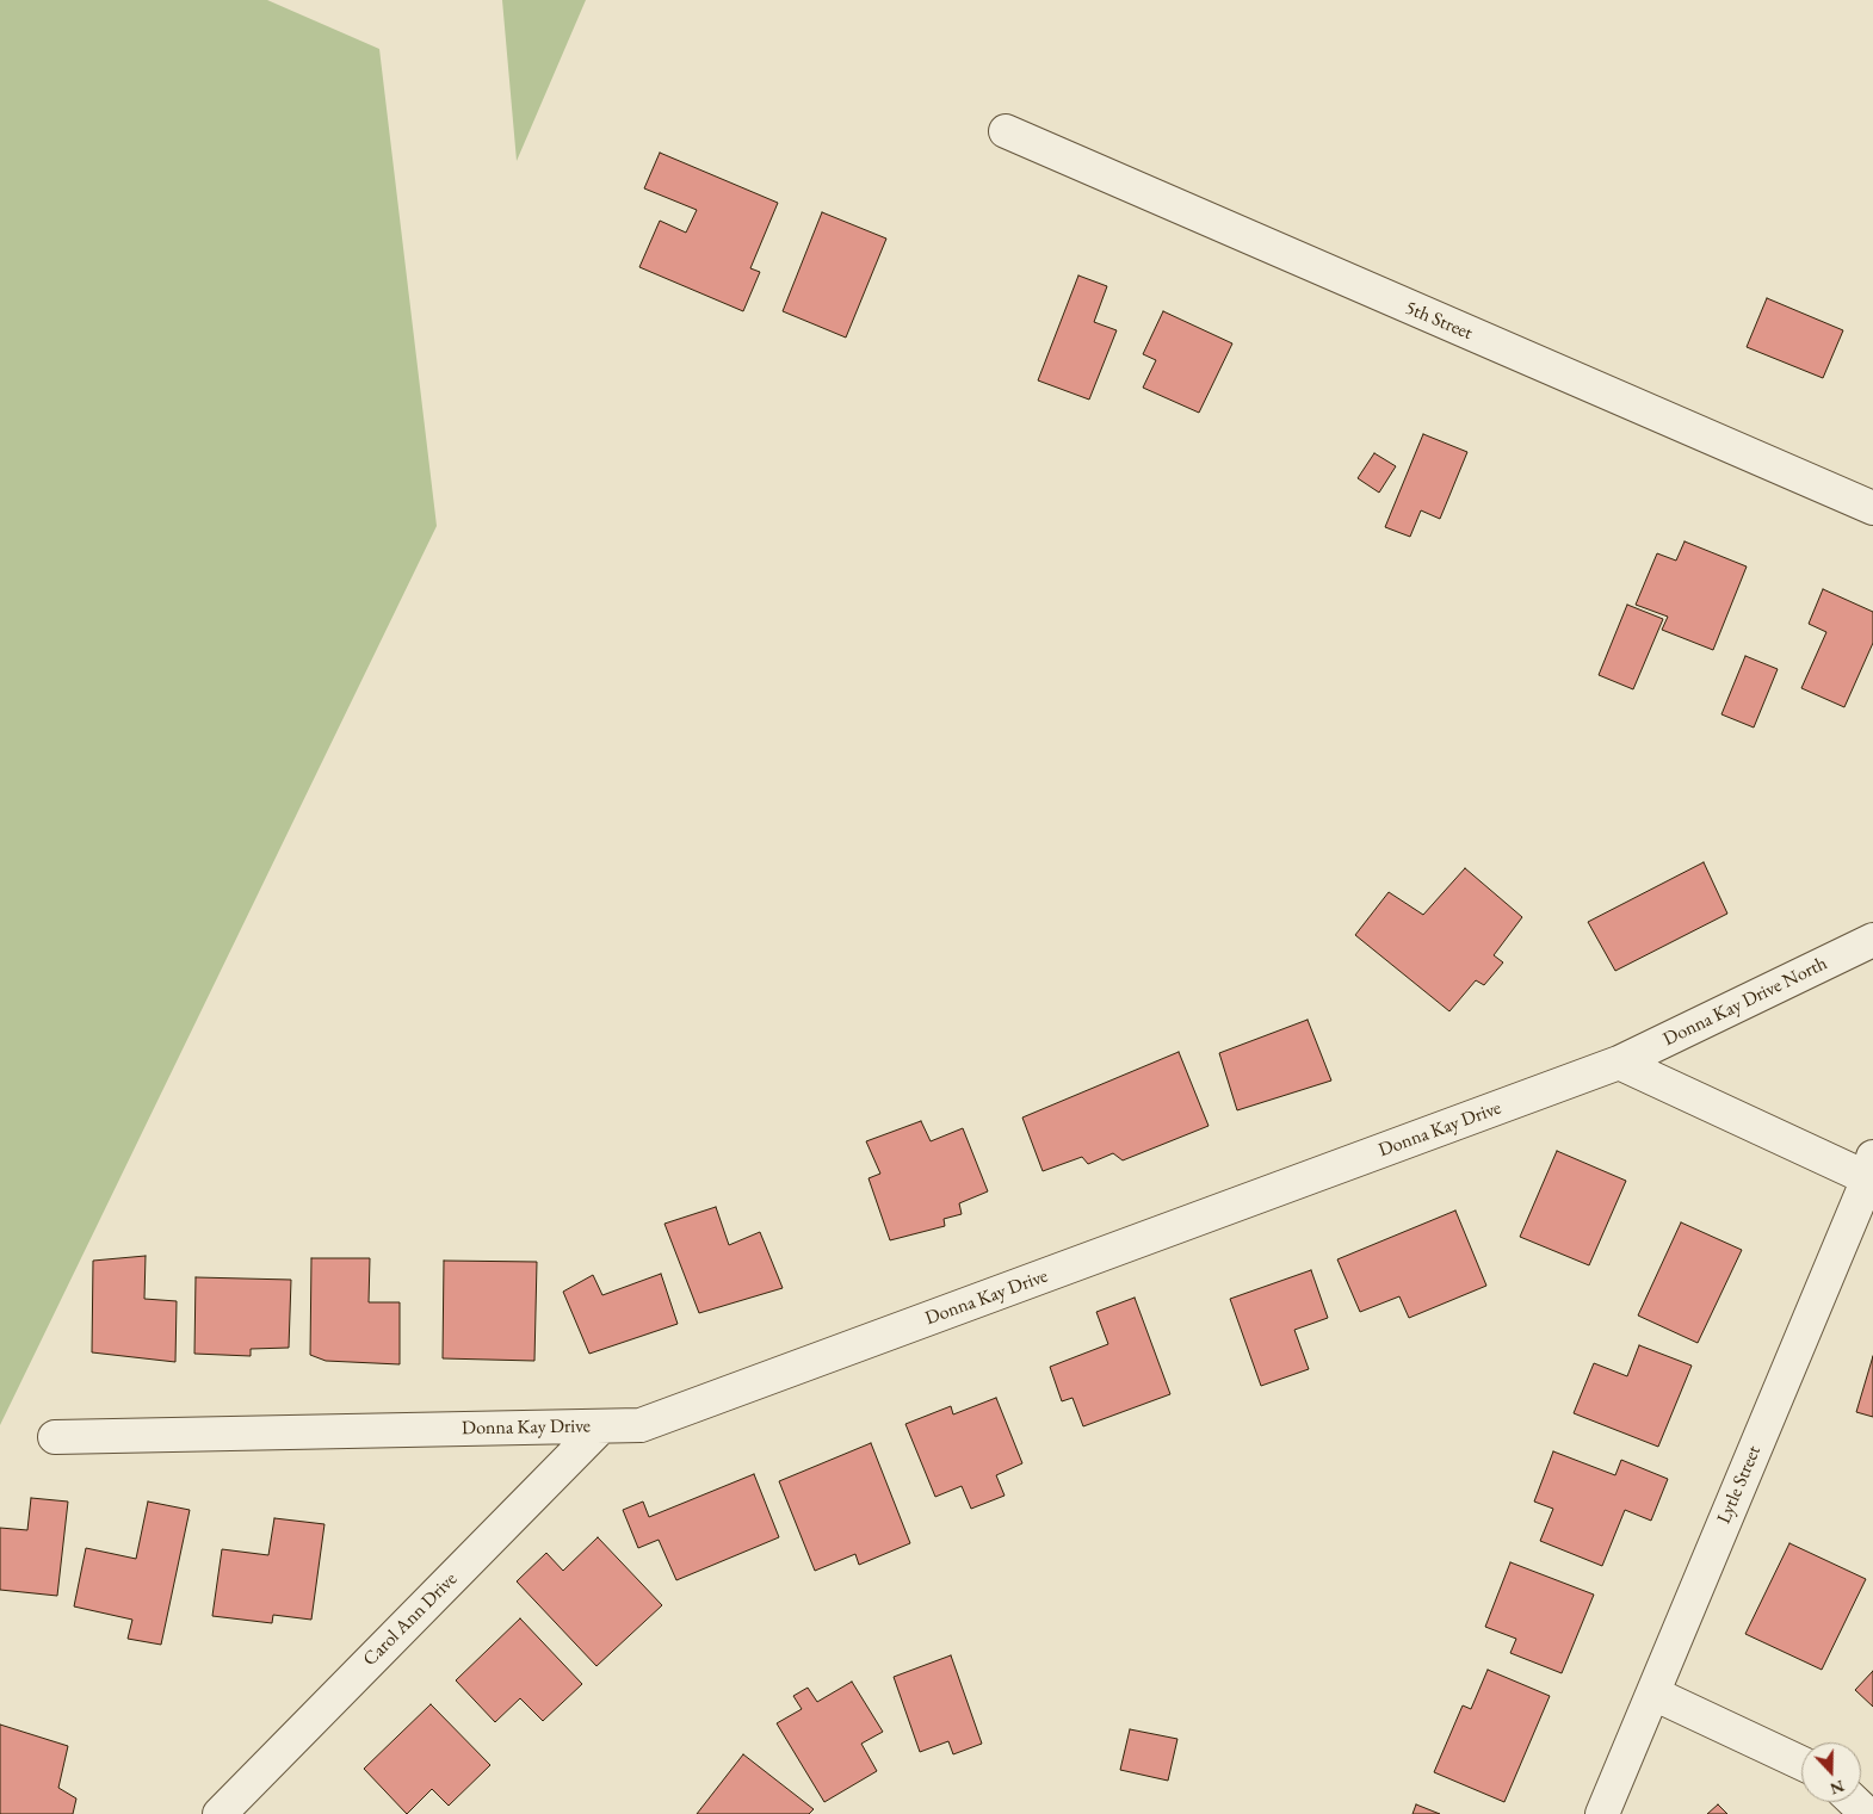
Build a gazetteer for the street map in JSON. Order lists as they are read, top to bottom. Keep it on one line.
{"streets":{"street":["5th Street","Donna Kay Drive North","Donna Kay Drive","Lytle Street","Carol Ann Drive"]},"crossings":[["Donna Kay Drive North","Donna Kay Drive"],["Donna Kay Drive","Carol Ann Drive"]],"north":"bottom"}
